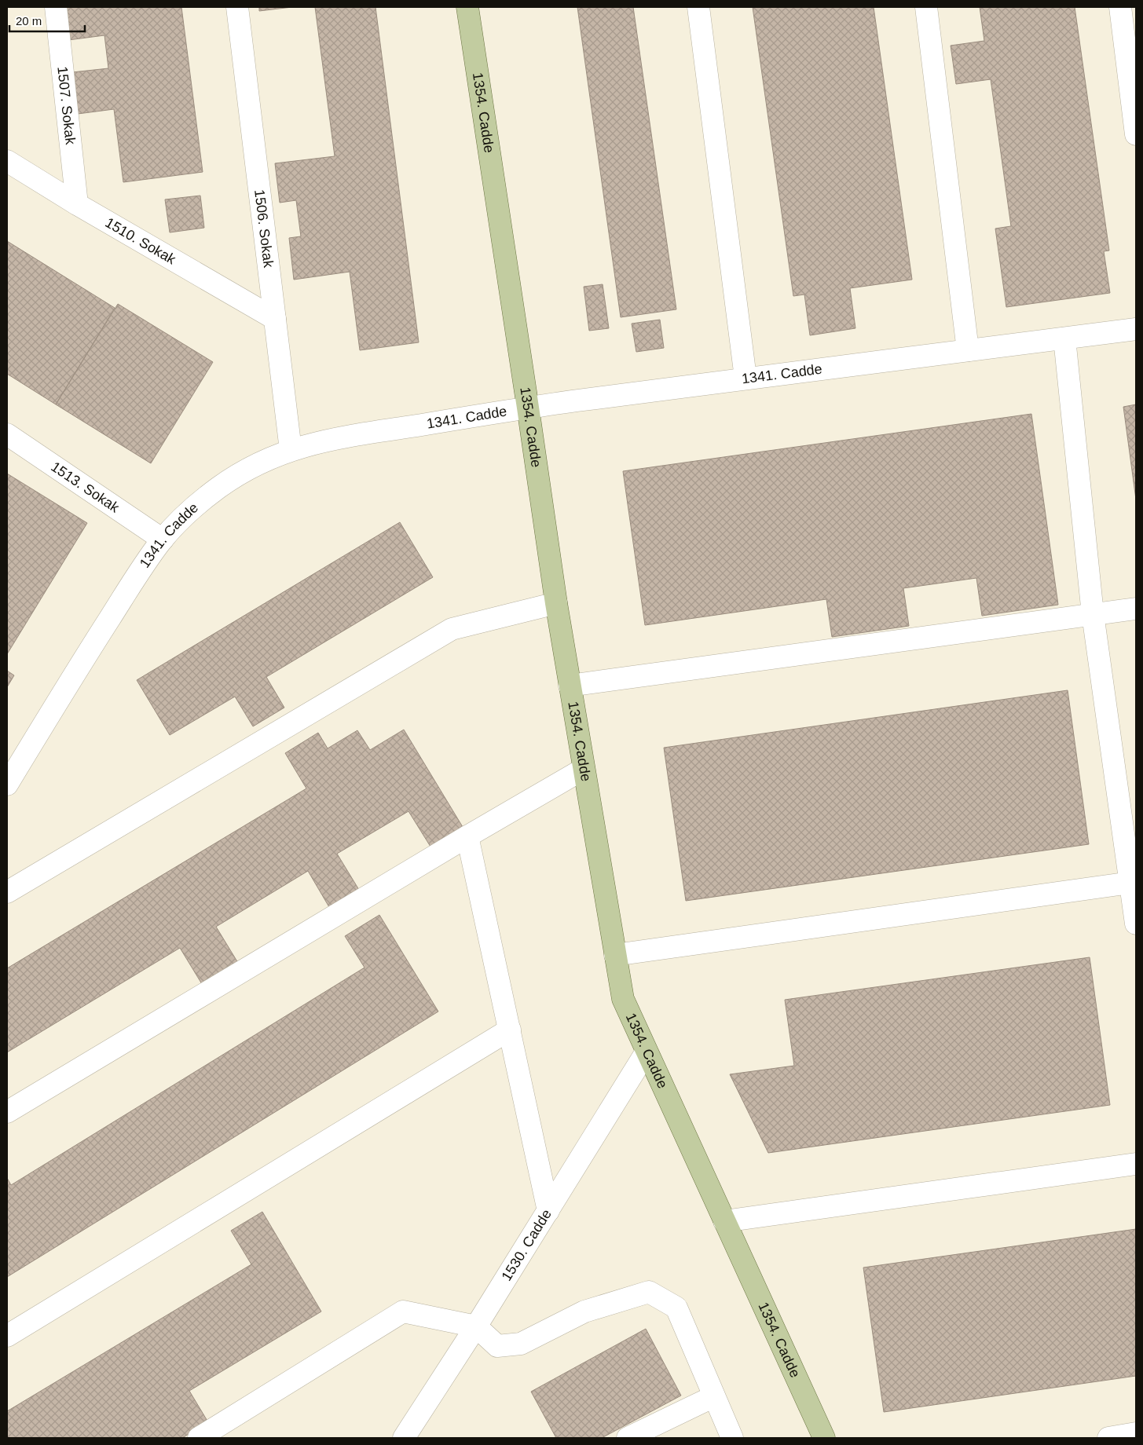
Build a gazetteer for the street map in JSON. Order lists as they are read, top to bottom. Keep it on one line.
{"streets":{"main road":["1354. Cadde"],"street":["1507. Sokak","1506. Sokak","1510. Sokak","1341. Cadde","1513. Sokak","1530. Cadde"]},"crossings":[["1507. Sokak","1510. Sokak"],["1354. Cadde","1341. Cadde"],["1354. Cadde","1530. Cadde"],["1506. Sokak","1510. Sokak"],["1506. Sokak","1341. Cadde"],["1341. Cadde","1513. Sokak"]],"scale_bar":"20 m"}
